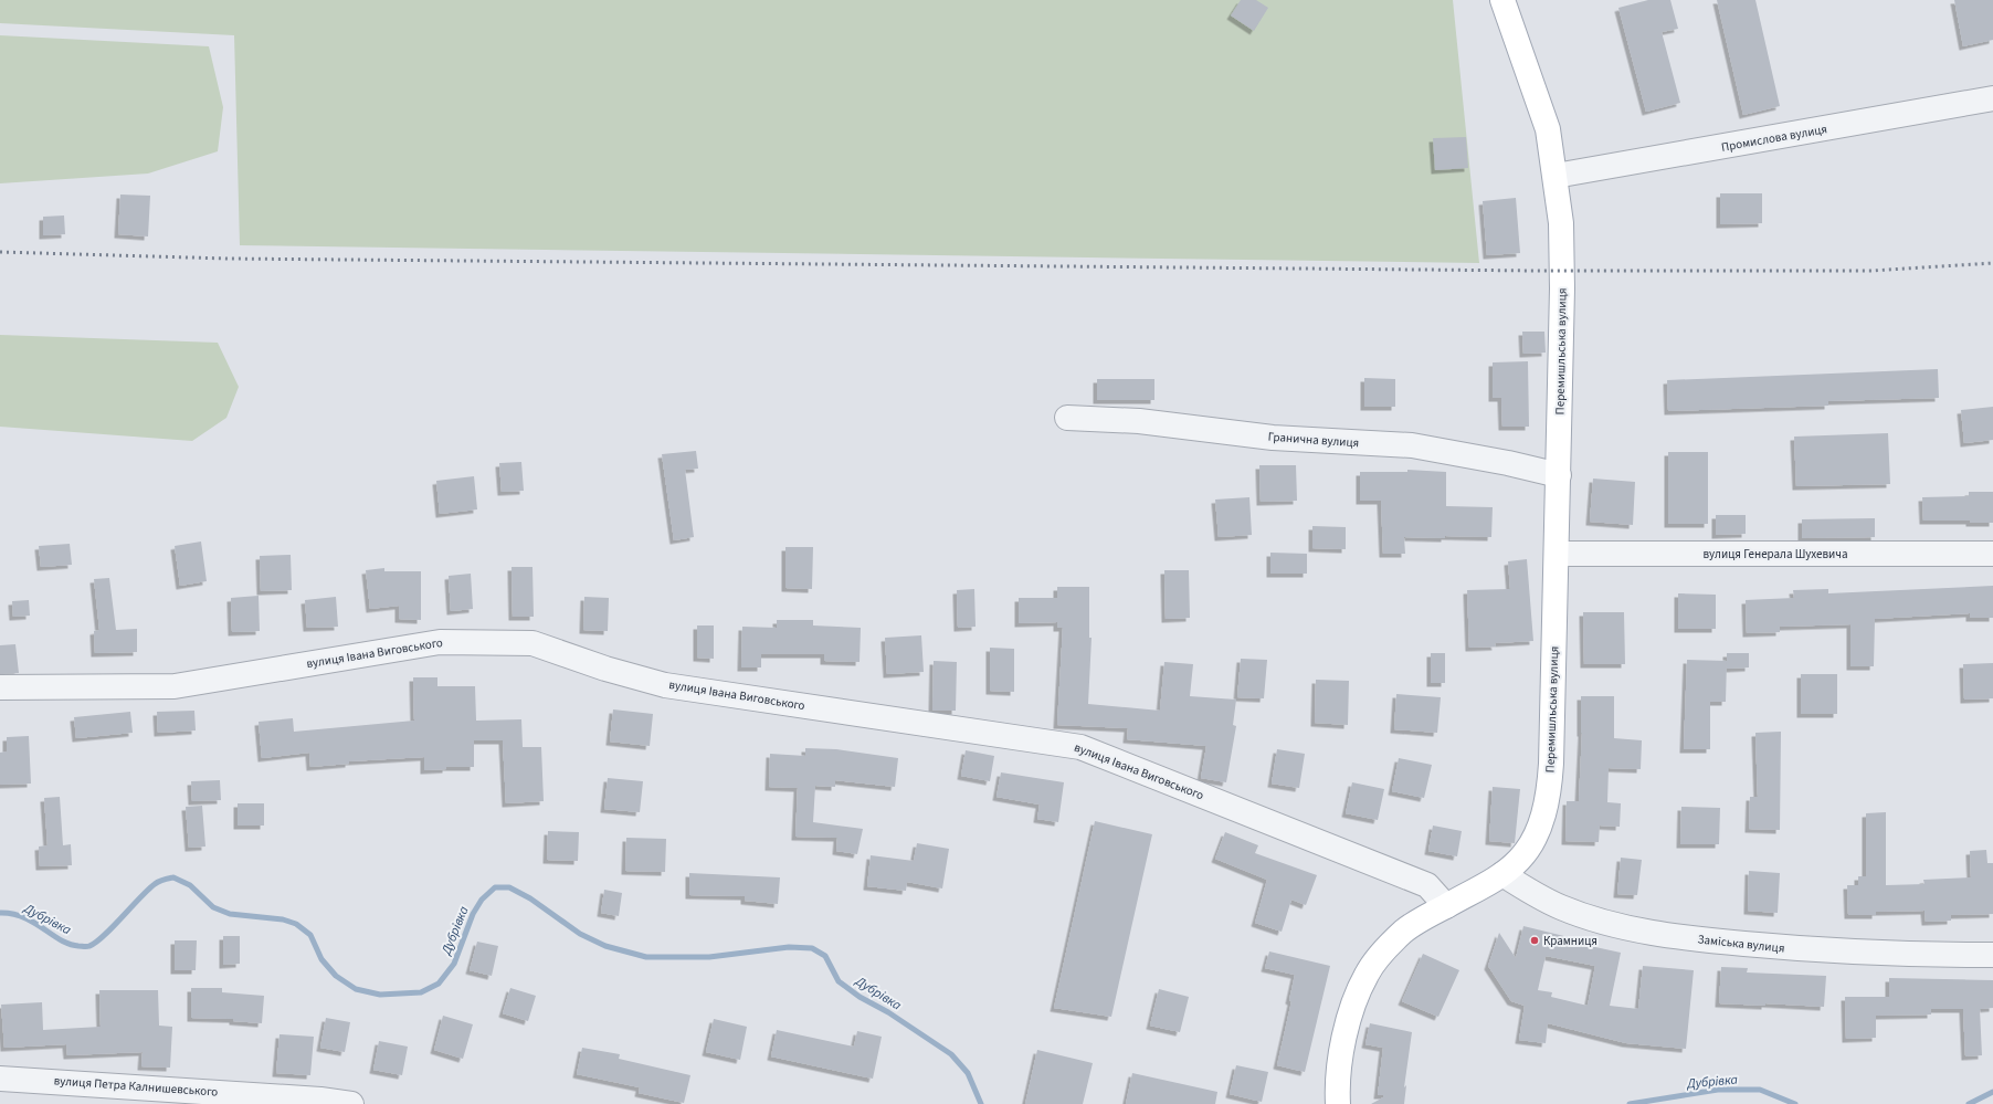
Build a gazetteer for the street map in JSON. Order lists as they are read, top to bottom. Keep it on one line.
{"streets":{"main road":["Перемишльська вулиця"],"street":["Промислова вулиця","Гранична вулиця","вулиця Генерала Шухевича","вулиця Івана Виговського","Заміська вулиця","вулиця Петра Калнишевського"]},"crossings":[["Промислова вулиця","Перемишльська вулиця"],["Перемишльська вулиця","Гранична вулиця"],["Перемишльська вулиця","вулиця Генерала Шухевича"],["Перемишльська вулиця","вулиця Івана Виговського"],["Перемишльська вулиця","Заміська вулиця"]],"water":["Дубрівка"],"places":["Крамниця"]}
